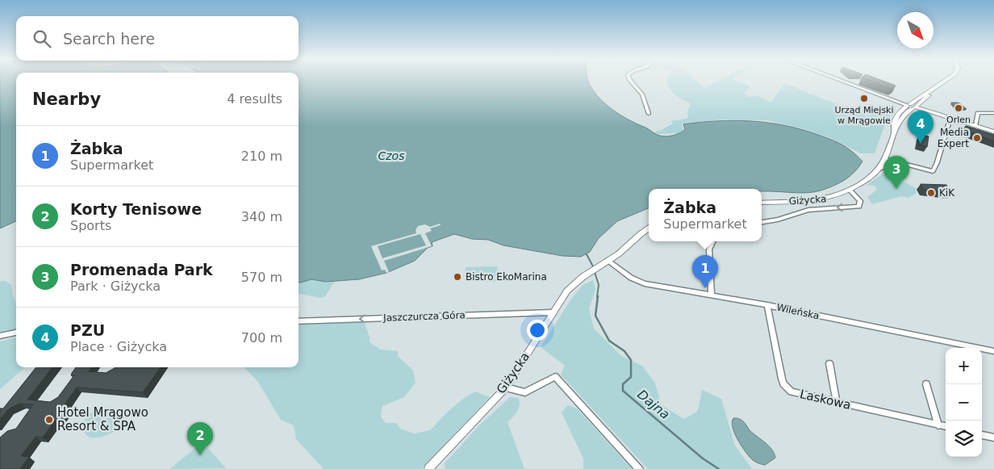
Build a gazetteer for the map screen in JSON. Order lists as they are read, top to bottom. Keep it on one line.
{"streets":{"street":["Giżycka","Wileńska","Jaszczurcza Góra","Laskowa"]},"crossings":[["Giżycka","Wileńska"],["Giżycka","Jaszczurcza Góra"],["Wileńska","Laskowa"]],"one_way":["Jaszczurcza Góra"],"water":["Czos","Dajna"],"places":["Urząd Miejski w Mrągowie","Orlen","Media Expert","KiK","Bistro EkoMarina","Hotel Mrągowo Resort & SPA"],"north":"bottom right","page":{"search":"Search here","heading":["Nearby","4 results"],"pins":["4","3","1","2"],"list":[{"mark":"1","name":"Żabka","note":"Supermarket","value":"210 m"},{"mark":"2","name":"Korty Tenisowe","note":"Sports","value":"340 m"},{"mark":"3","name":"Promenada Park","note":"Park · Giżycka","value":"570 m"},{"mark":"4","name":"PZU","note":"Place · Giżycka","value":"700 m"}],"popup":["Żabka","Supermarket"],"map_buttons":["+","−"]}}
